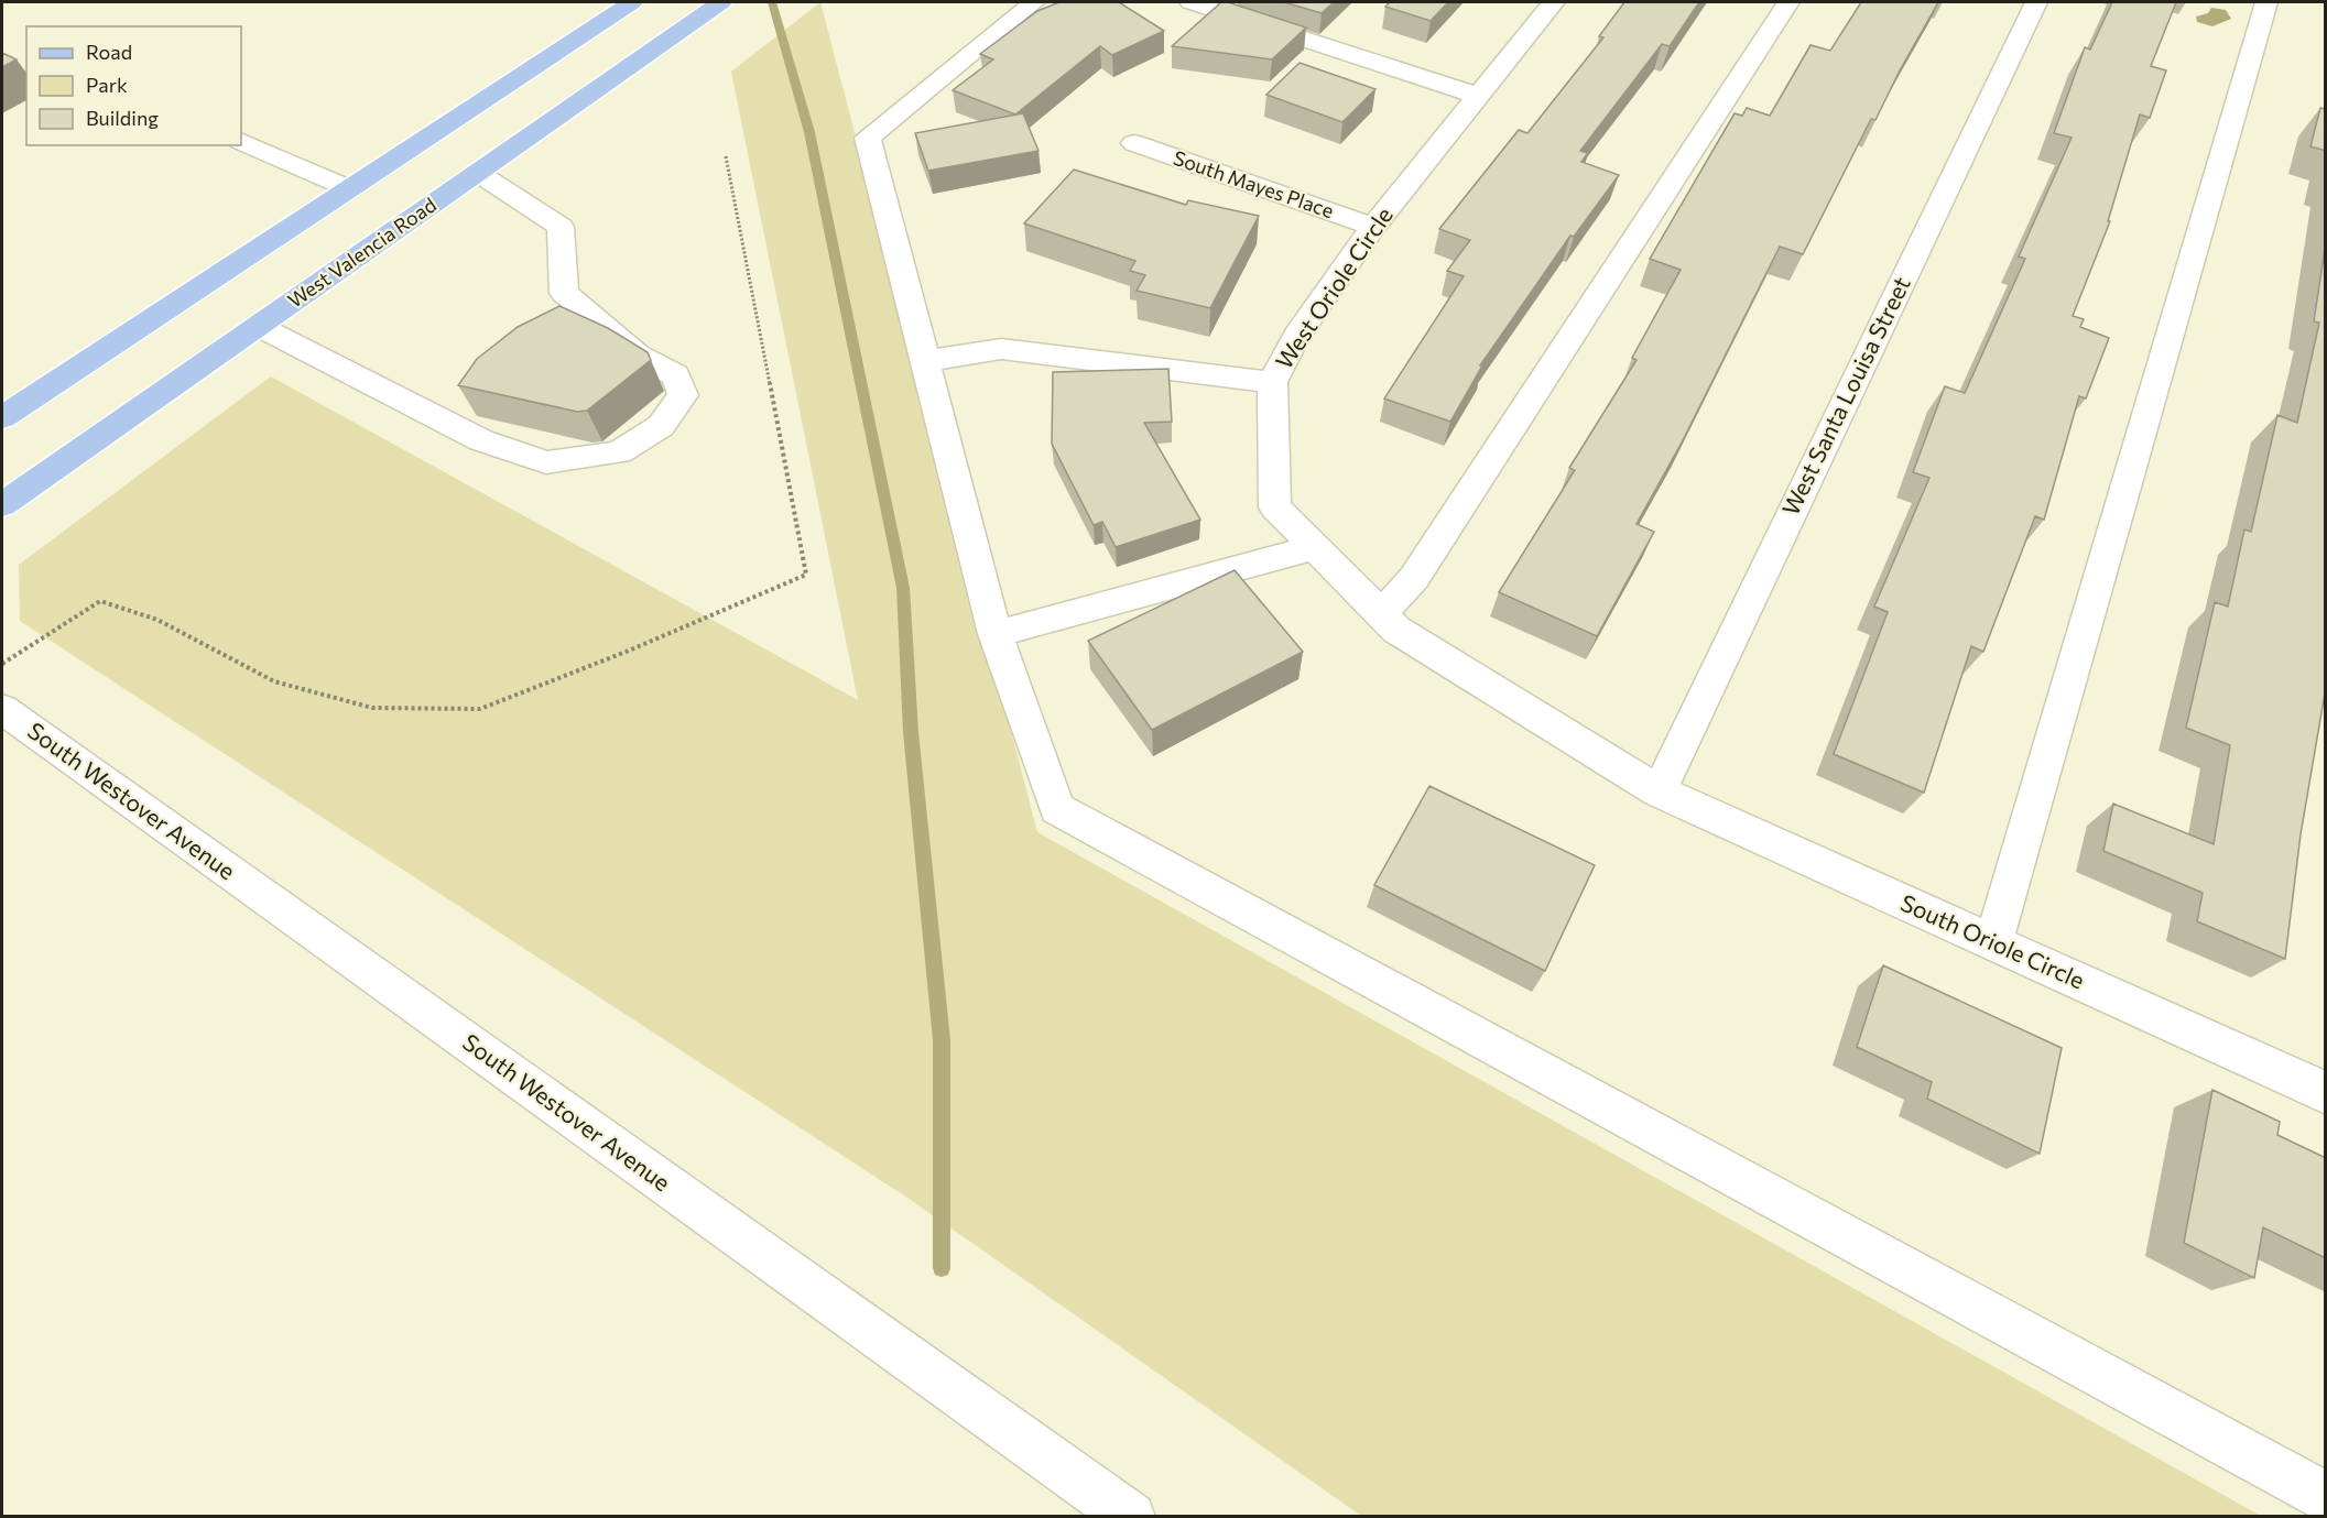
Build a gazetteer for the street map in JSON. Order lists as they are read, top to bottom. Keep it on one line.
{"streets":{"main road":["West Valencia Road"],"street":["South Mayes Place","West Oriole Circle","West Santa Louisa Street","South Westover Avenue","South Oriole Circle"]},"crossings":[["South Mayes Place","West Oriole Circle"],["West Oriole Circle","West Santa Louisa Street"],["West Oriole Circle","South Oriole Circle"],["West Santa Louisa Street","South Oriole Circle"]],"legend":["Road","Park","Building"]}
